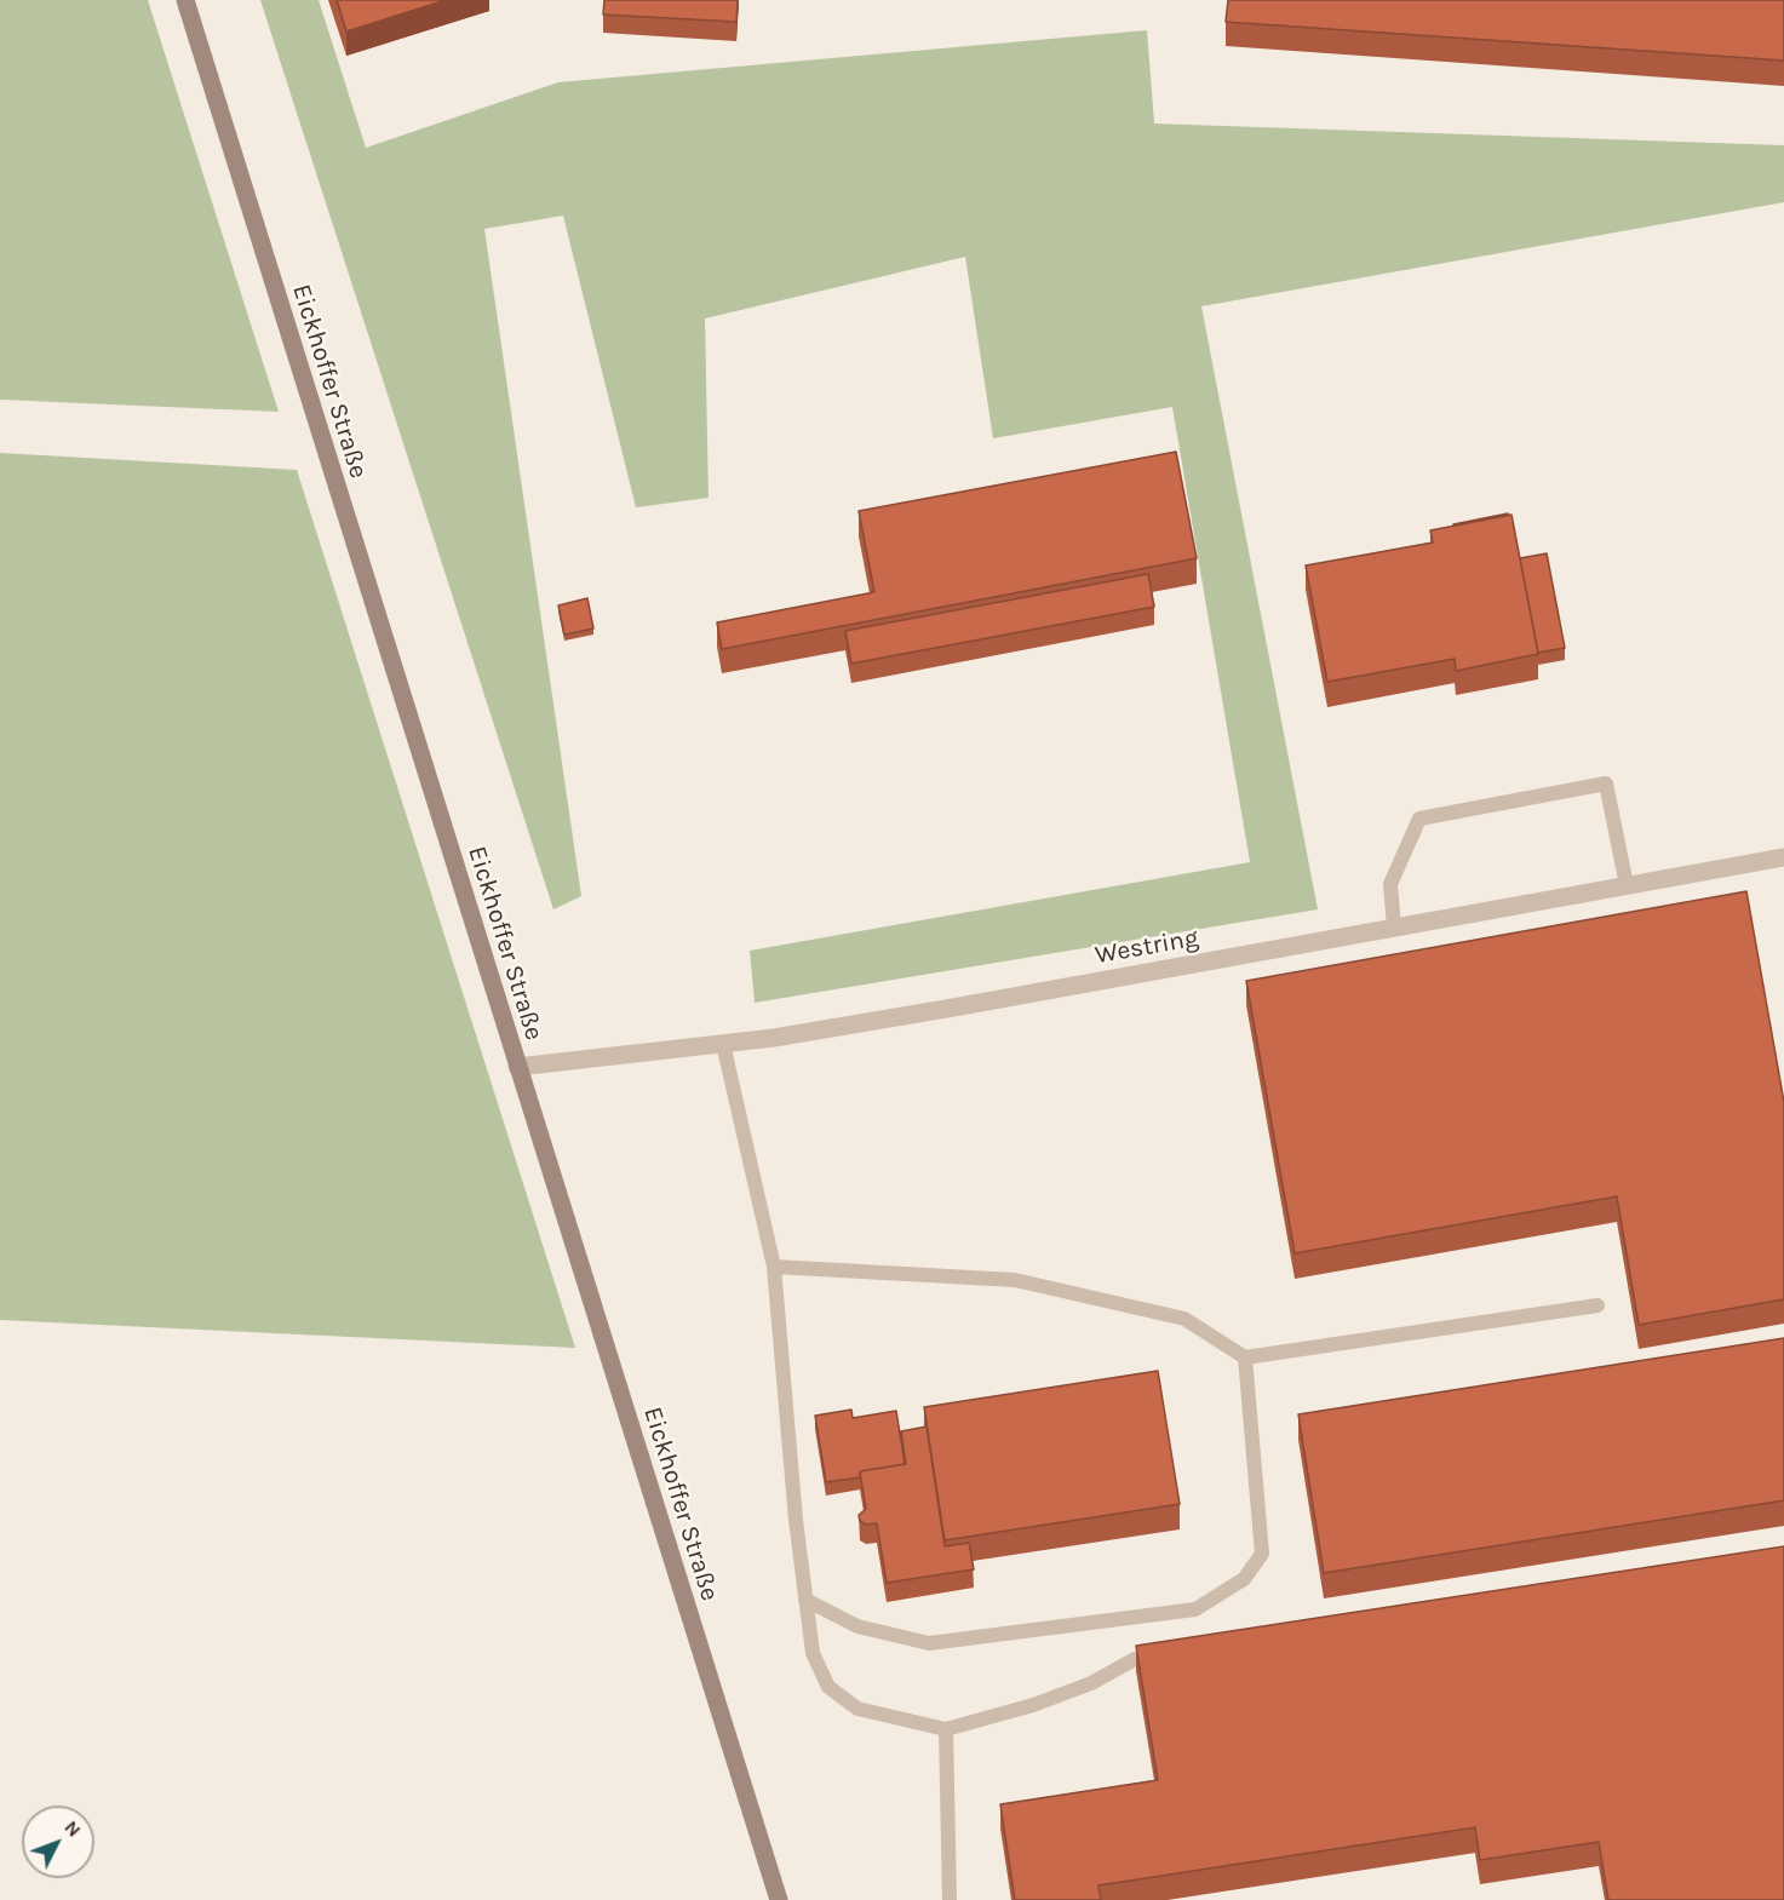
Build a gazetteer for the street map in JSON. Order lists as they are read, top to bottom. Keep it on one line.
{"streets":{"main road":["Eickhoffer Straße"],"street":["Westring"]},"crossings":[["Eickhoffer Straße","Westring"]],"north":"top right"}
